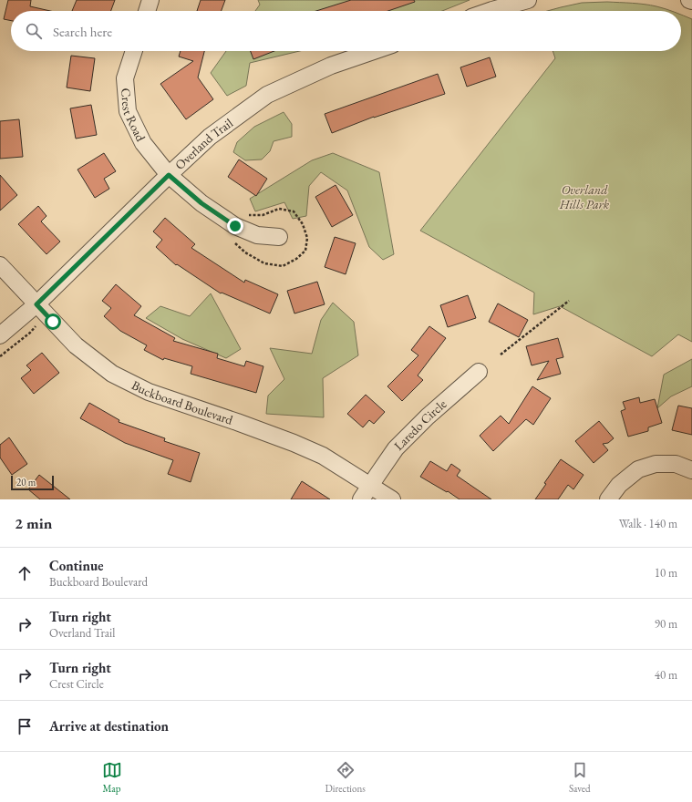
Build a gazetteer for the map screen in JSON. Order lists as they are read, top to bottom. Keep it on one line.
{"streets":{"street":["Crest Road","Overland Trail","Buckboard Boulevard","Laredo Circle"]},"crossings":[["Crest Road","Overland Trail"],["Overland Trail","Buckboard Boulevard"],["Buckboard Boulevard","Laredo Circle"]],"parks":["Overland Hills Park"],"scale_bar":"20 m","page":{"search":"Search here","scale":"20 m","heading":["2 min","Walk · 140 m"],"list":[["Continue","Buckboard Boulevard","10 m"],["Turn right","Overland Trail","90 m"],["Turn right","Crest Circle","40 m"],"Arrive at destination"],"nav":["Map","Directions","Saved"]}}
